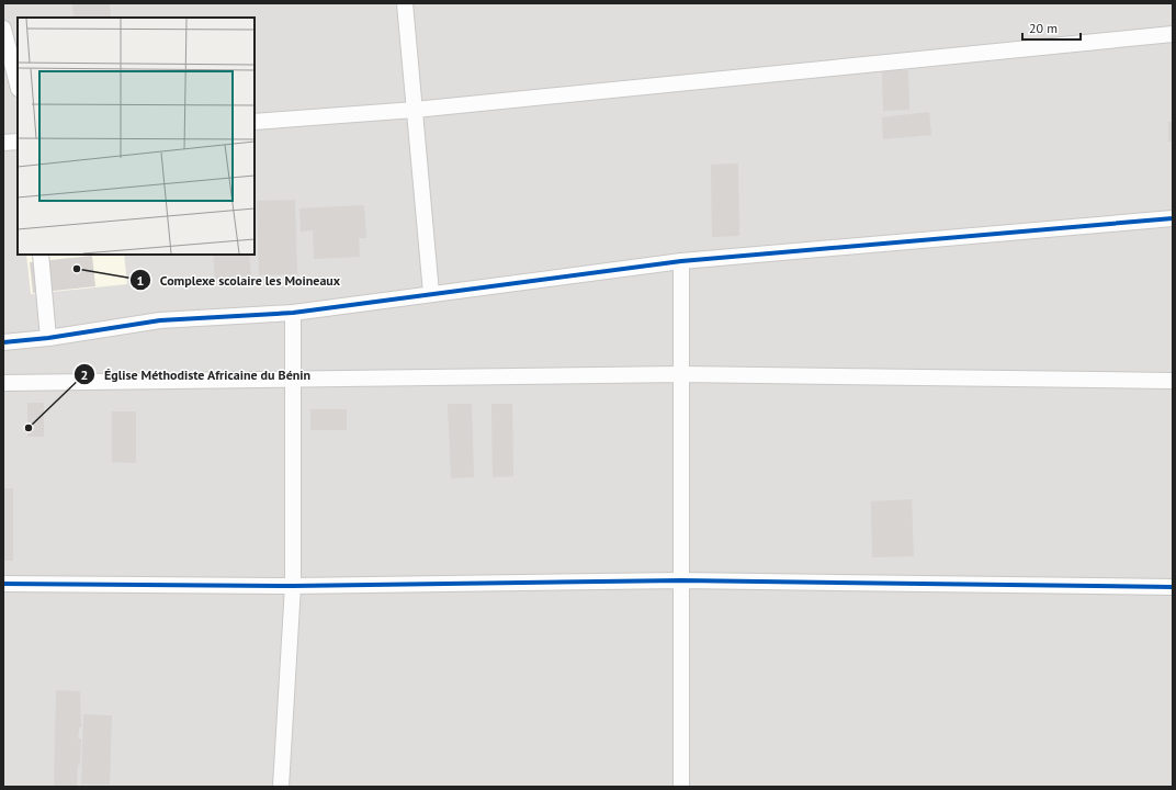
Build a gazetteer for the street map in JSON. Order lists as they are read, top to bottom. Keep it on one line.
{"places":["Complexe scolaire les Moineaux","Église Méthodiste Africaine du Bénin"],"scale_bar":"20 m"}
